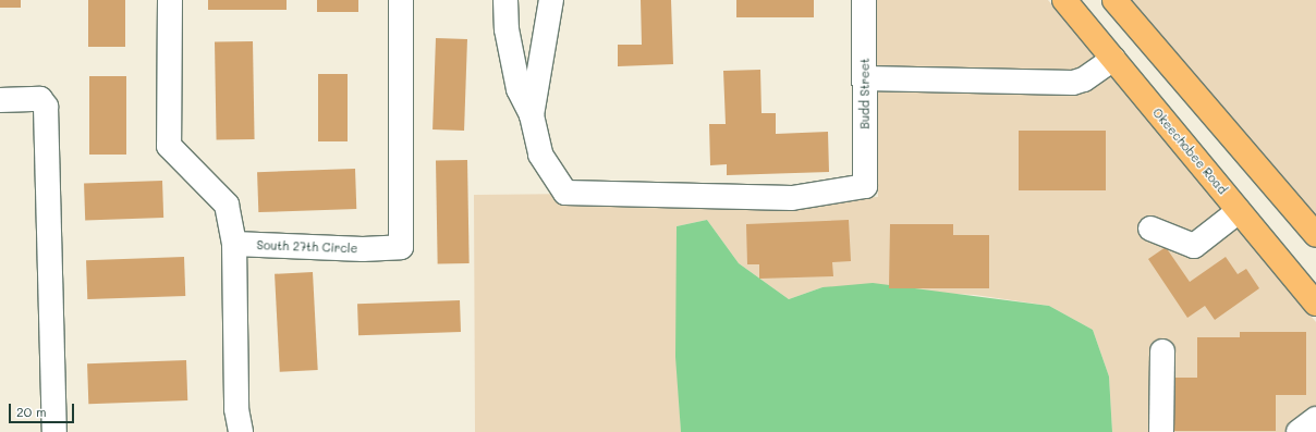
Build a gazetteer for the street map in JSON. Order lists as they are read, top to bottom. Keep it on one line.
{"streets":{"main road":["Okeechobee Road"],"street":["Budd Street","South 27th Circle"]},"scale_bar":"20 m"}
